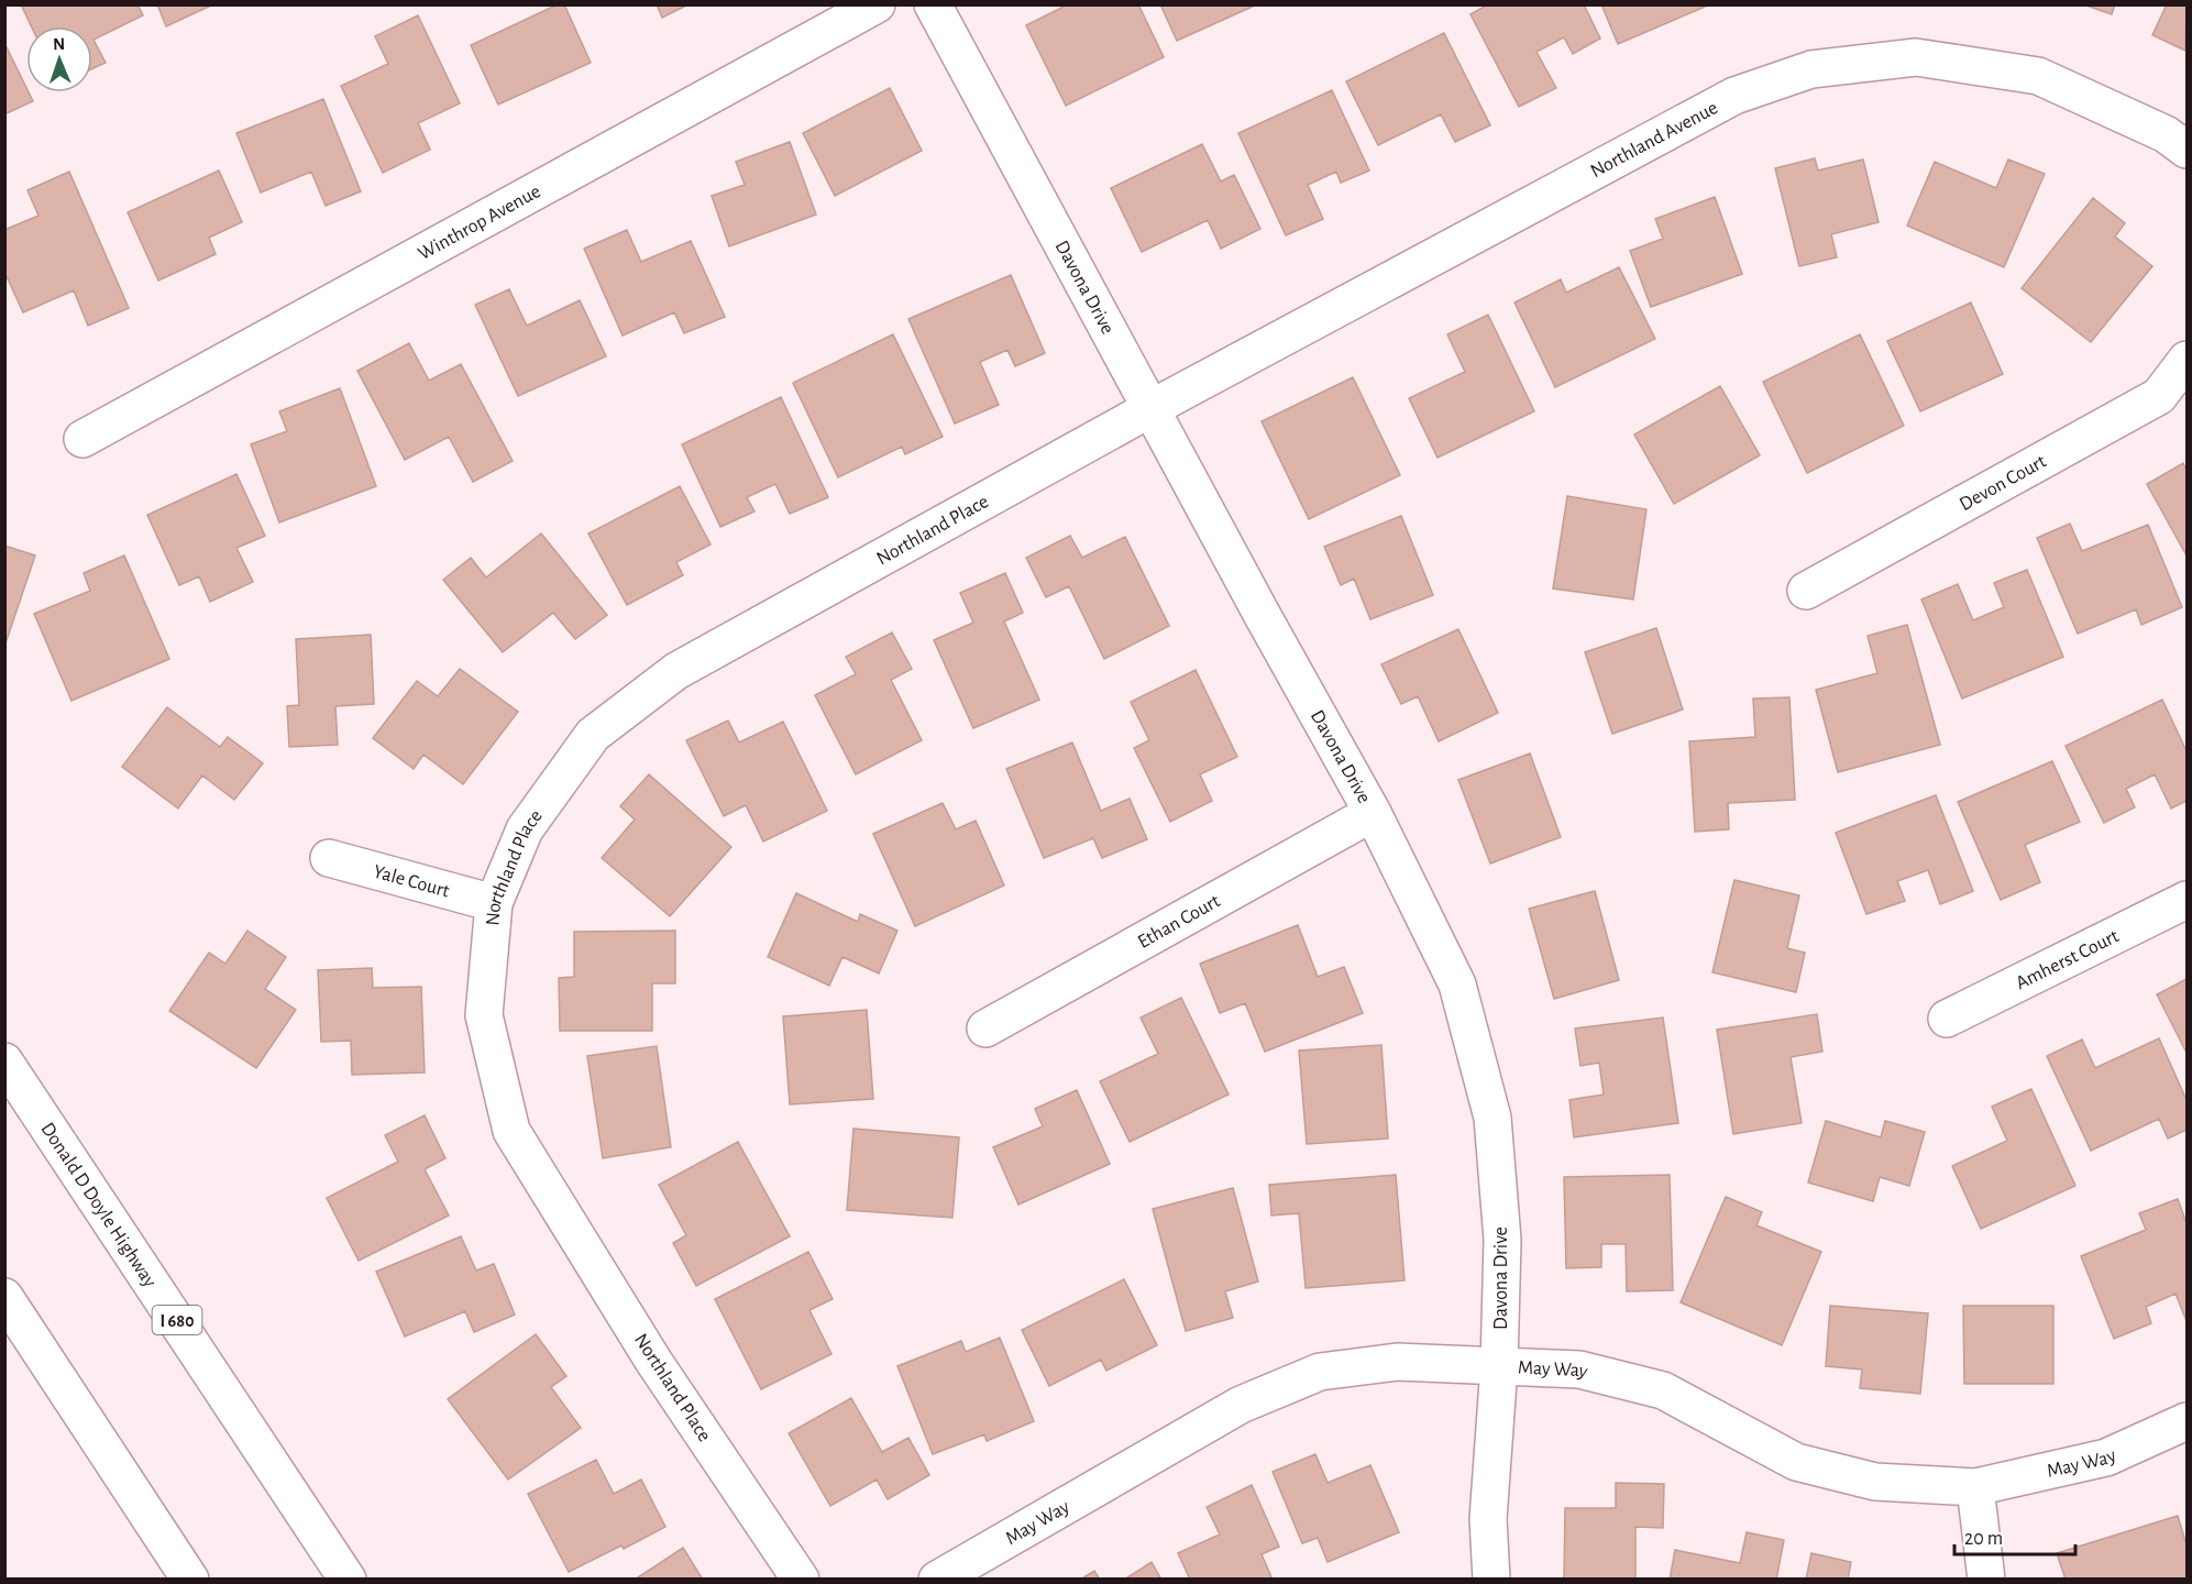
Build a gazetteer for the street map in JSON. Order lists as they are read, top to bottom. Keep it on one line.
{"streets":{"main road":["Northland Avenue","Winthrop Avenue","Davona Drive","Devon Court","Northland Place","Yale Court","Ethan Court","Amherst Court","Donald D Doyle Highway","I 680","May Way"]},"crossings":[["Northland Avenue","Davona Drive"],["Northland Avenue","Northland Place"],["Davona Drive","Northland Place"],["Davona Drive","Ethan Court"],["Davona Drive","May Way"],["Northland Place","Yale Court"]],"scale_bar":"20 m","north":"top"}
